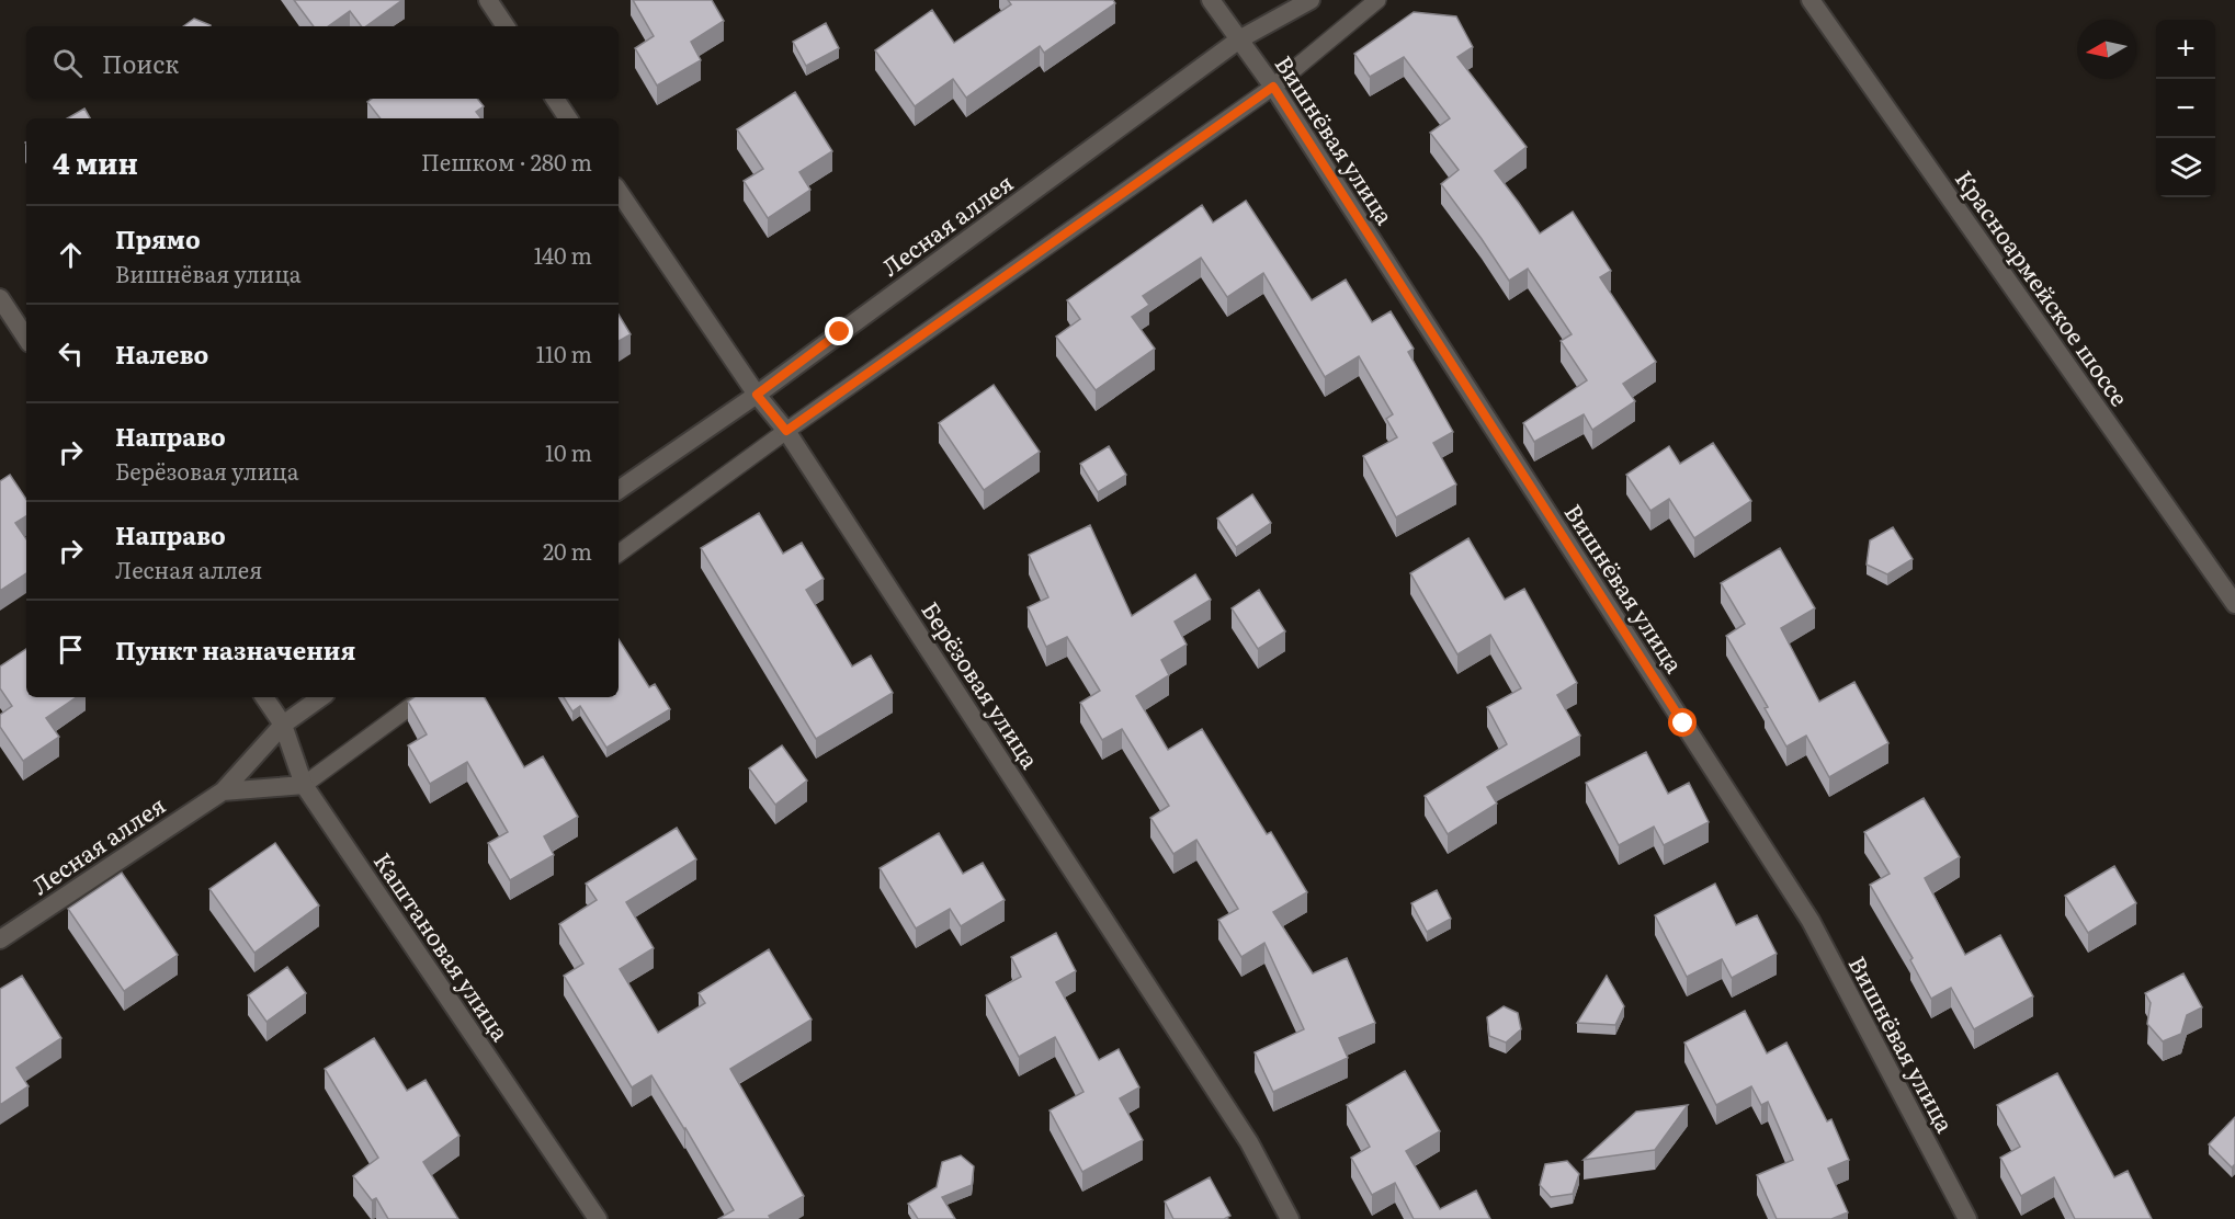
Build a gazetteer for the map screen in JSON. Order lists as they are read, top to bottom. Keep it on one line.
{"streets":{"street":["Вишнёвая улица","Лесная аллея","Красноармейское шоссе","Берёзовая улица","Каштановая улица"]},"crossings":[["Вишнёвая улица","Лесная аллея"],["Лесная аллея","Берёзовая улица"],["Лесная аллея","Каштановая улица"]],"north":"left","page":{"map_buttons":["+","−"],"search":"Поиск","heading":["4 мин","Пешком · 280 m"],"list":[["Прямо","Вишнёвая улица","140 m"],["Налево","110 m"],["Направо","Берёзовая улица","10 m"],["Направо","Лесная аллея","20 m"],"Пункт назначения"]}}
